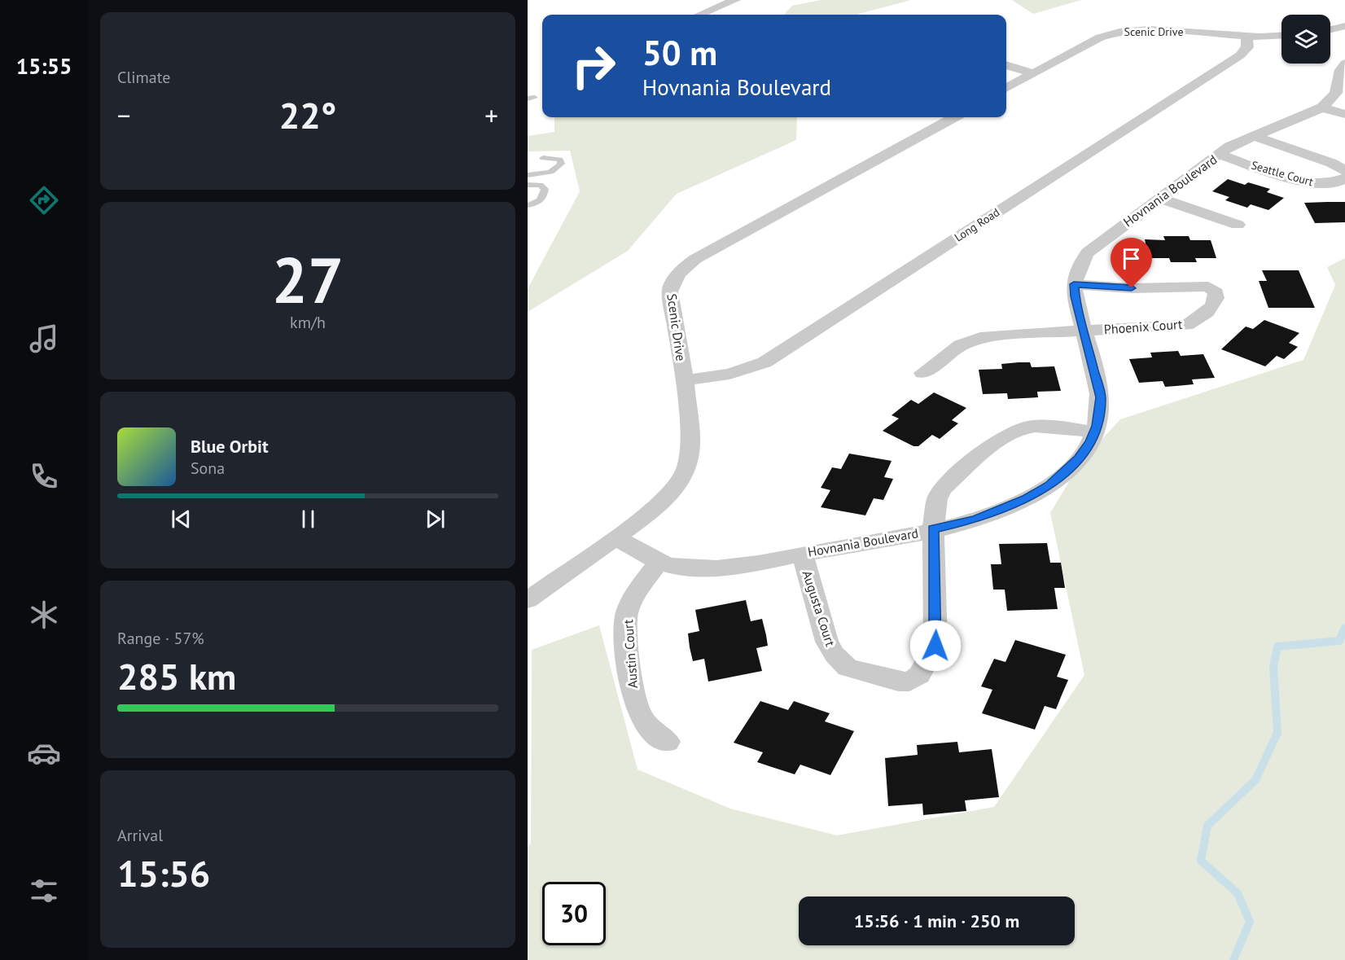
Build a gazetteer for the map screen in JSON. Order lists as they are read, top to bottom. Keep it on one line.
{"streets":{"street":["Scenic Drive","Seattle Court","Hovnania Boulevard","Long Road","Phoenix Court","Augusta Court","Austin Court"]},"crossings":[["Scenic Drive","Hovnania Boulevard"],["Scenic Drive","Long Road"],["Seattle Court","Hovnania Boulevard"],["Hovnania Boulevard","Phoenix Court"],["Hovnania Boulevard","Augusta Court"],["Hovnania Boulevard","Austin Court"]],"page":{"tabs":"15:55","tile":["Climate",["27","km/h"],["Range · 57%","285 km"],["Arrival","15:56"]],"turn":["50 m","Hovnania Boulevard"],"heat":["−","22°","+"],"song":["Blue Orbit","Sona"],"limit":"30","trip":"15:56 · 1 min · 250 m"}}
